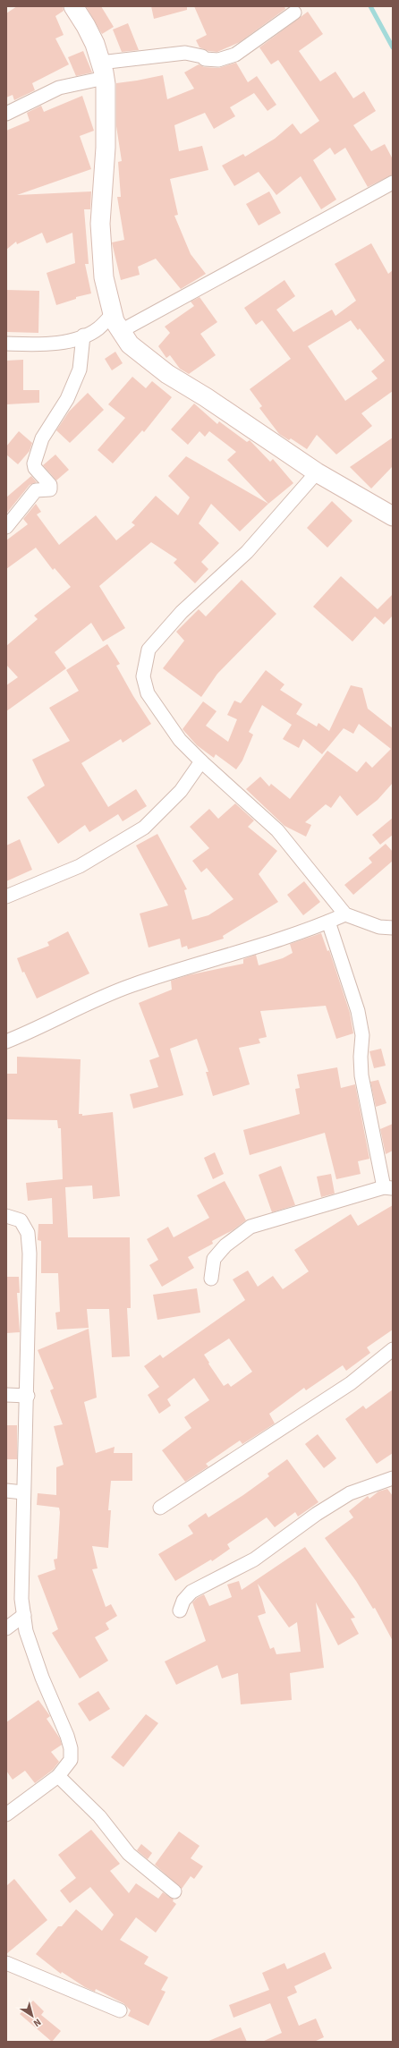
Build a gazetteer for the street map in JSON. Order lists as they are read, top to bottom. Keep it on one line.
{"north":"bottom right"}
